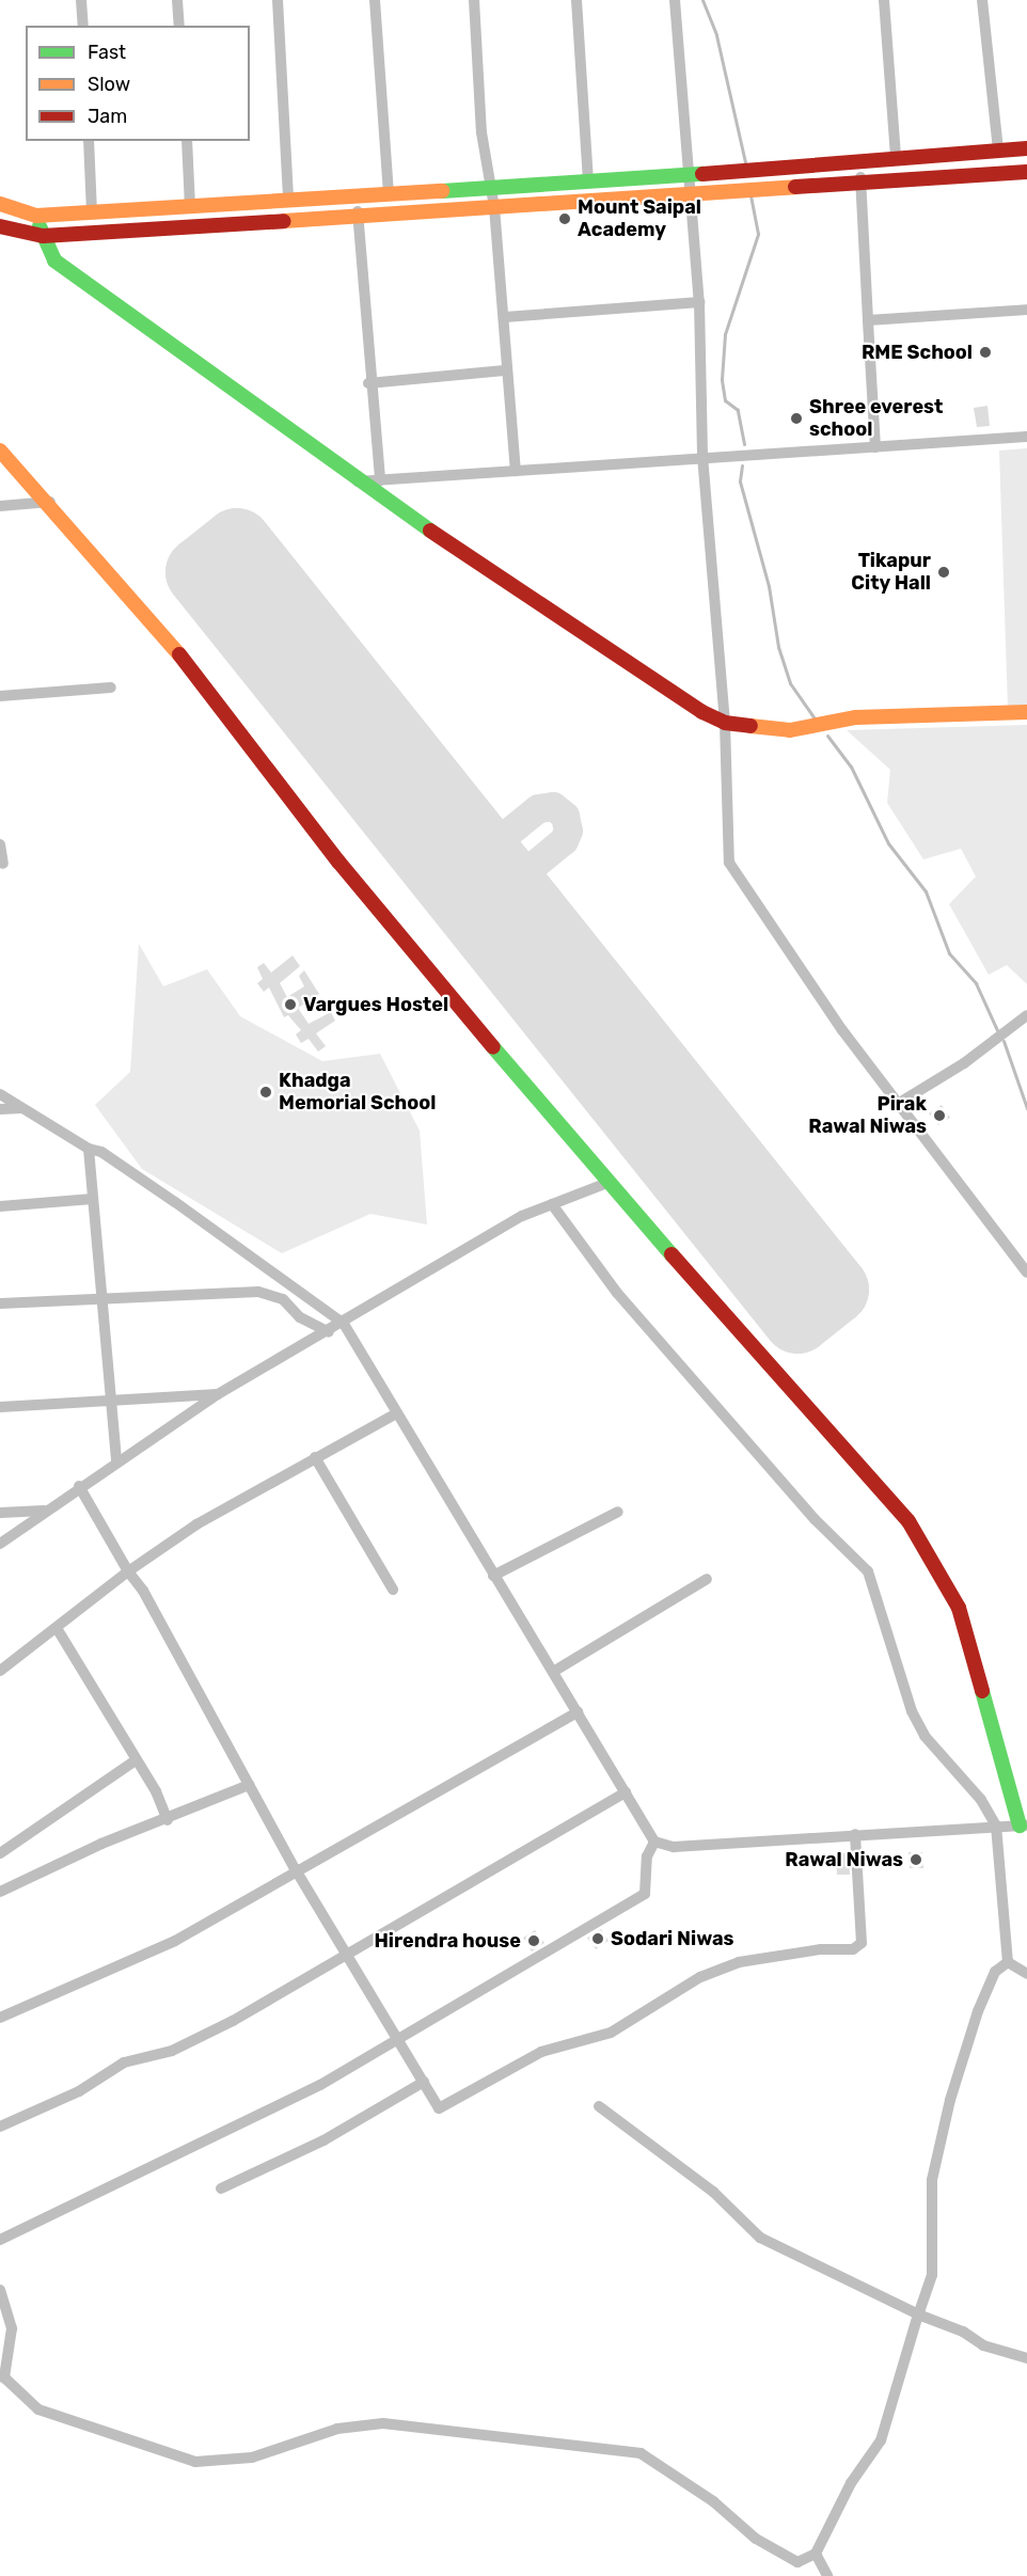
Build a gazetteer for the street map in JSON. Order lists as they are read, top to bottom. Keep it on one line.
{"places":["Mount Saipal Academy","RME School","Shree everest school","Tikapur City Hall","Vargues Hostel","Khadga Memorial School","Pirak Rawal Niwas","Rawal Niwas","Sodari Niwas","Hirendra house"],"legend":["Fast","Slow","Jam"]}
